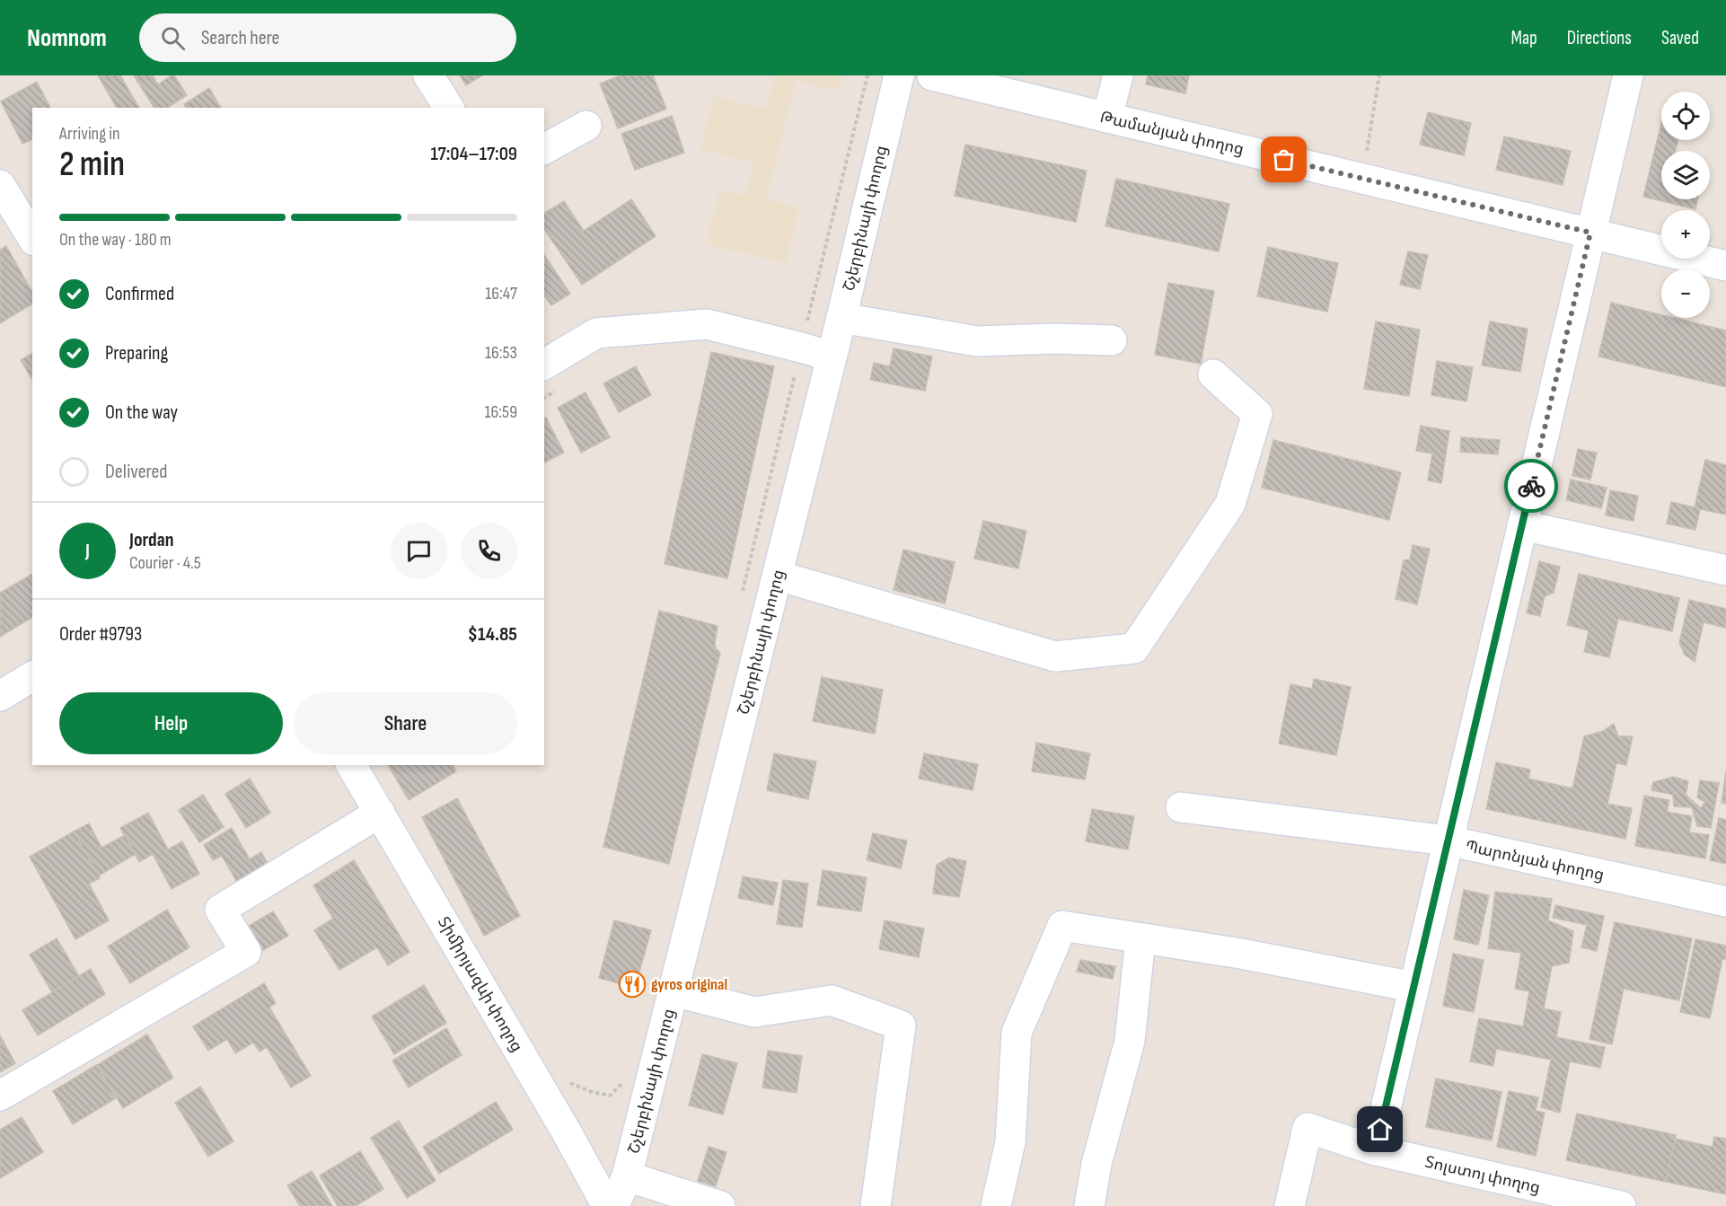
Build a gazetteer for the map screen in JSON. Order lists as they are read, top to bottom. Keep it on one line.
{"streets":{"street":["Թամանյան փողոց","Շչերբինայի փողոց","Պարոնյան փողոց","Տիմիրյազևի փողոց","Տոլստոյ փողոց"]},"places":{"restaurant":["gyros original"]},"page":{"header":"Nomnom","search":"Search here","nav":["Map","Directions","Saved"],"map_buttons":["+","−"],"heading":["2 min","Arriving in","17:04–17:09"],"panel":["Jordan","Courier · 4.5","Order #9793","$14.85"],"bar":"On the way · 180 m","list":[["Confirmed","16:47"],["Preparing","16:53"],["On the way","16:59"],"Delivered"],"round":"J","buttons":["Help","Share"]}}
